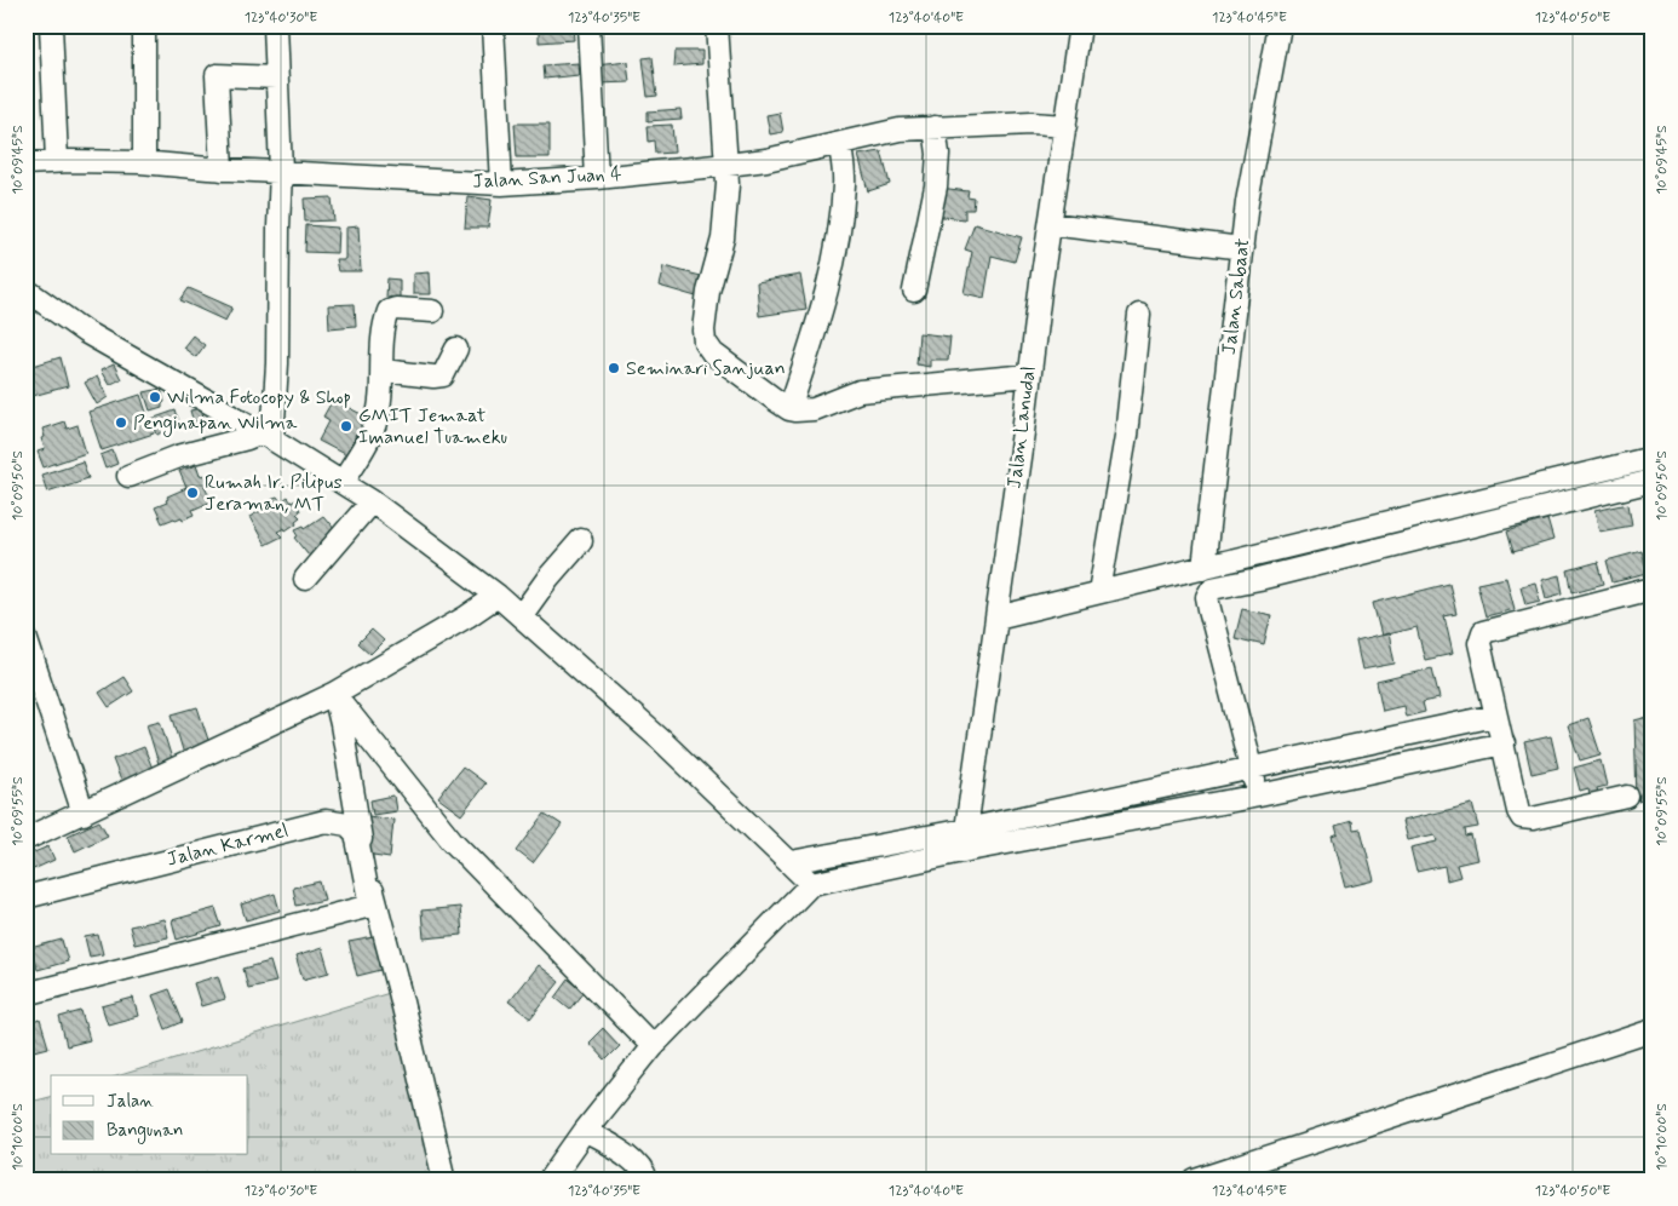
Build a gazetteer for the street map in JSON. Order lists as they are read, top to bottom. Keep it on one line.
{"streets":{"street":["Jalan San Juan 4","Jalan Sabaat","Jalan Lanudal","Jalan Karmel"]},"crossings":[["Jalan San Juan 4","Jalan Lanudal"]],"places":["Seminari Sanjuan","Wilma Fotocopy & Shop","Penginapan Wilma","GMIT Jemaat Imanuel Tuameku","Rumah Ir. Pilipus Jeraman, MT"],"legend":["Jalan","Bangunan"],"coordinates":["123°40'30\"E","123°40'35\"E","123°40'40\"E","123°40'45\"E","123°40'50\"E","10°09'45\"S","10°09'50\"S","10°09'55\"S","10°10'00\"S"]}
